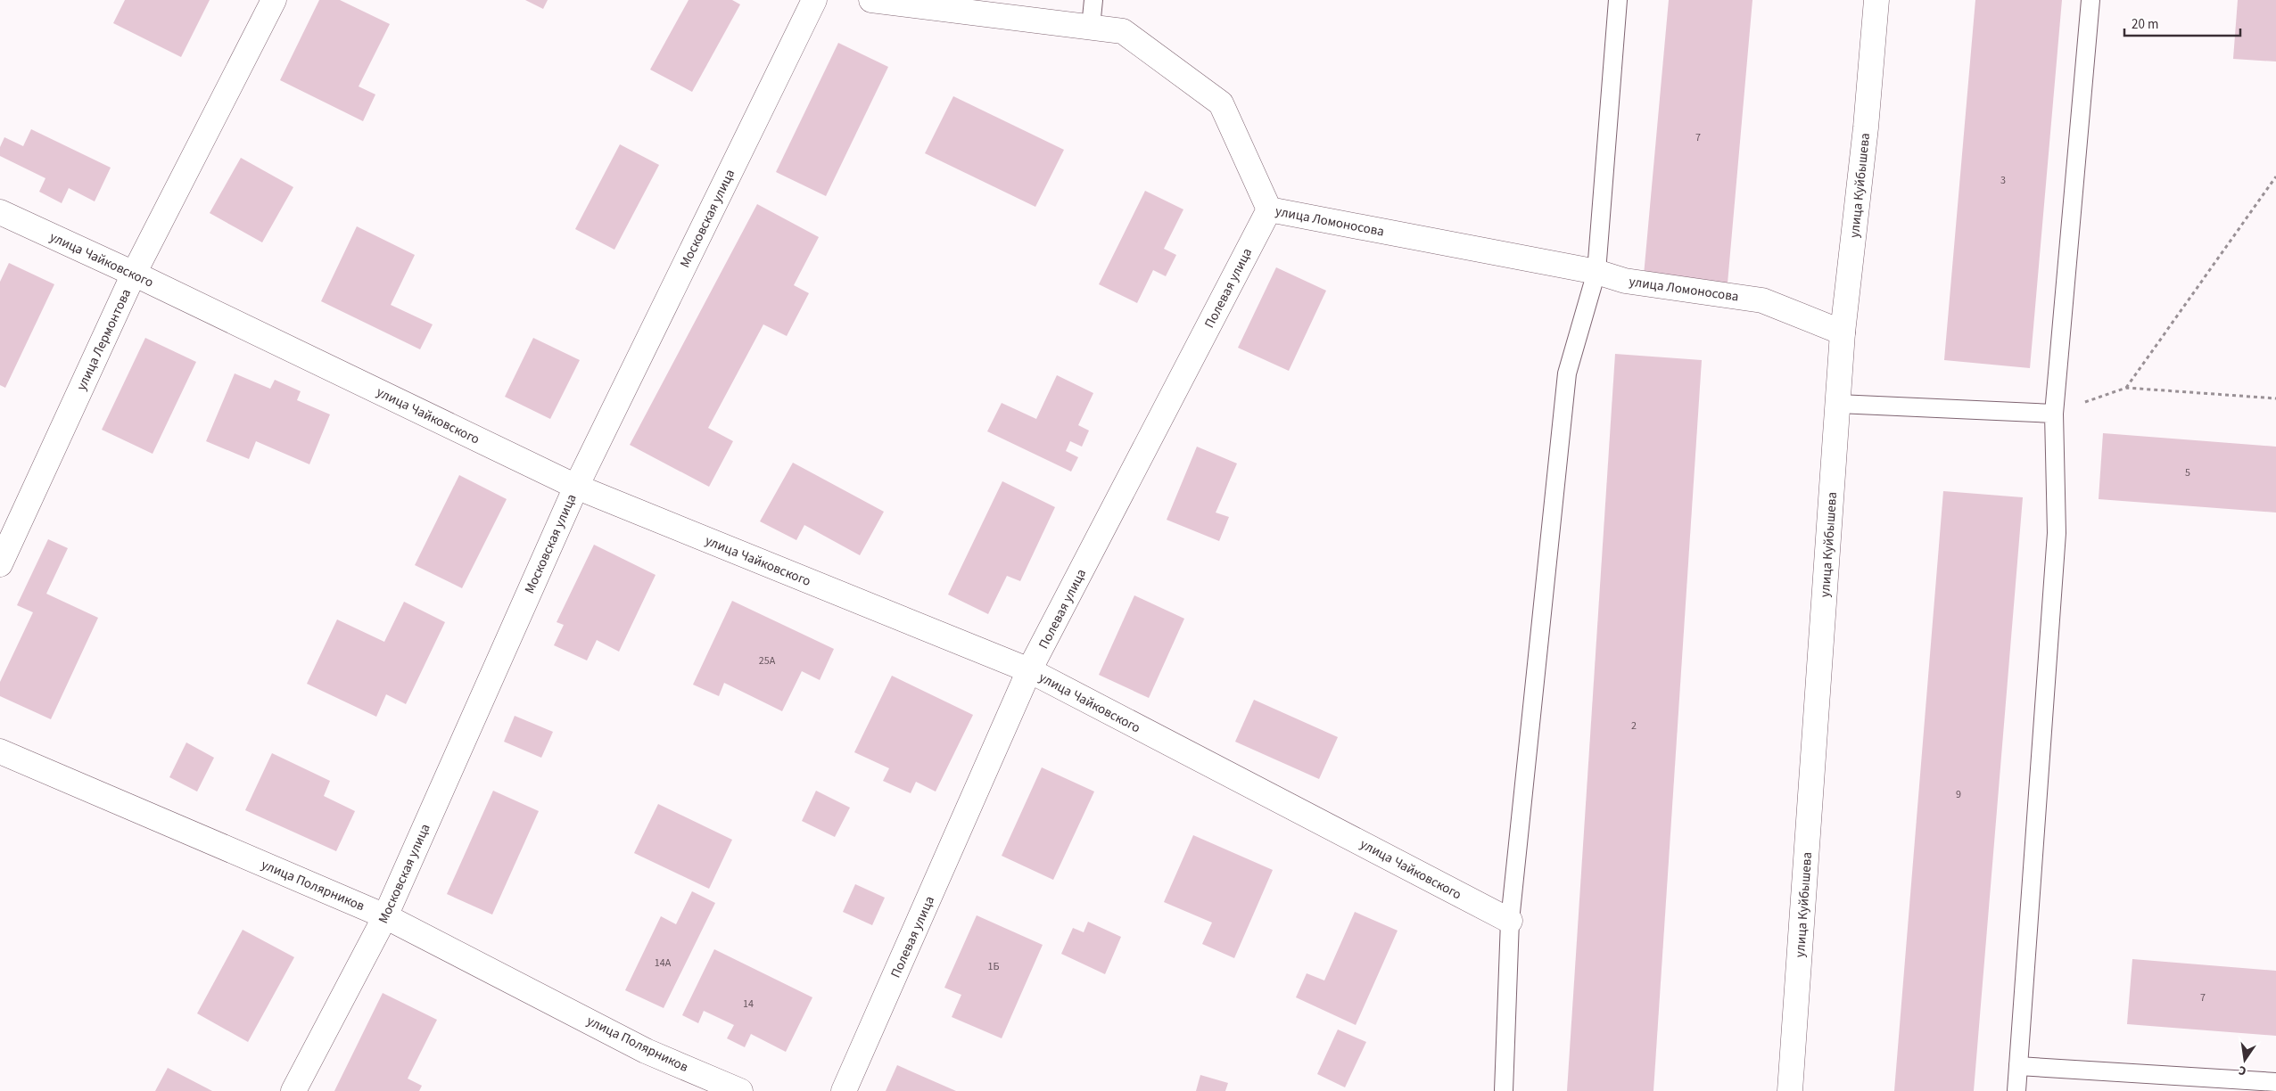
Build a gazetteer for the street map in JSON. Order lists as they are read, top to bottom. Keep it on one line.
{"streets":{"street":["улица Куйбышева","Московская улица","улица Ломоносова","улица Чайковского","Полевая улица","улица Лермонтова","улица Полярников"]},"crossings":[["улица Куйбышева","улица Ломоносова"],["Московская улица","улица Чайковского"],["Московская улица","улица Полярников"],["улица Ломоносова","Полевая улица"],["улица Чайковского","Полевая улица"],["улица Чайковского","улица Лермонтова"]],"house_numbers":["7","3","5","25А","2","9","14А","1Б","7","14"],"scale_bar":"20 m","north":"bottom"}
